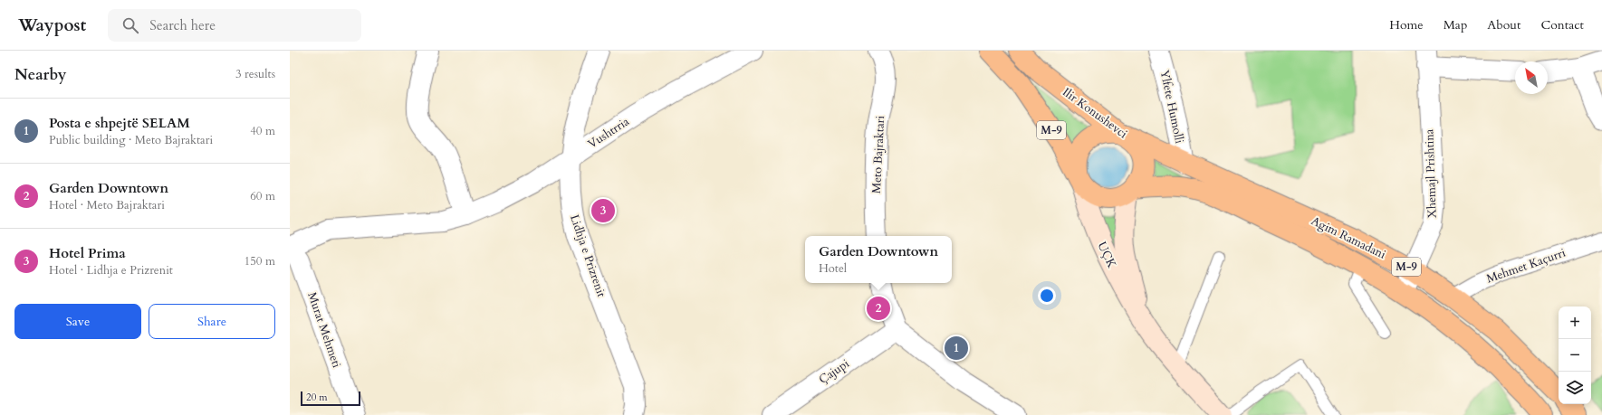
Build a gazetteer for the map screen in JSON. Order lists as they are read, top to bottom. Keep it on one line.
{"streets":{"main road":["Ilir Konushevci","M-9","Agim Ramadani","UÇK"],"street":["Ylfete Humolli","Vushtrria","Meto Bajraktari","Xhemajl Prishtina","Lidhja e Prizrenit","Mehmet Kaçurri","Murat Mehmeti","Çajupi"]},"crossings":[["Ylfete Humolli","Agim Ramadani"],["Ilir Konushevci","M-9"],["Ilir Konushevci","Agim Ramadani"],["Ilir Konushevci","UÇK"],["M-9","Agim Ramadani"],["M-9","UÇK"],["Vushtrria","Lidhja e Prizrenit"],["Vushtrria","Murat Mehmeti"],["Xhemajl Prishtina","Agim Ramadani"],["Agim Ramadani","UÇK"],["Agim Ramadani","Mehmet Kaçurri"]],"scale_bar":"20 m","north":"top left","page":{"header":"Waypost","search":"Search here","nav":["Home","Map","About","Contact"],"heading":["Nearby","3 results"],"list":[{"mark":"1","name":"Posta e shpejtë SELAM","note":"Public building · Meto Bajraktari","value":"40 m"},{"mark":"2","name":"Garden Downtown","note":"Hotel · Meto Bajraktari","value":"60 m"},{"mark":"3","name":"Hotel Prima","note":"Hotel · Lidhja e Prizrenit","value":"150 m"}],"pins":["3","2","1"],"popup":["Garden Downtown","Hotel"],"buttons":["Save","Share"],"map_buttons":["+","−"],"scale":"20 m"}}
